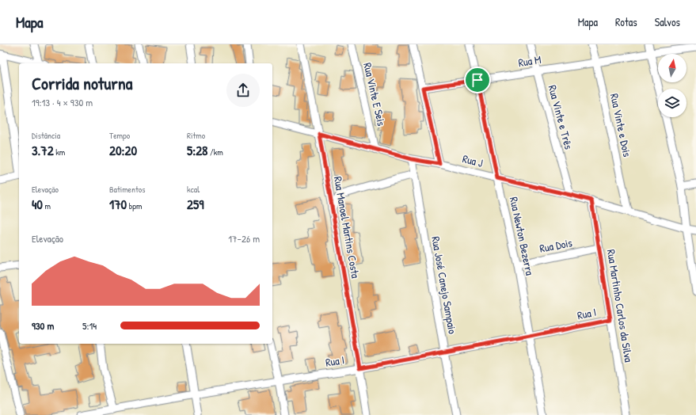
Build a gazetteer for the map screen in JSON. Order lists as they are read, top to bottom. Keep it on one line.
{"streets":{"street":["Rua M","Rua Vinte E Seis","Rua Vinte e Três","Rua Vinte e Dois","Rua J","Rua Manoel Martins Costa","Rua Newton Bezerra","Rua Dois","Rua José Canejo Sampaio","Rua Martinho Carlos da Silva","Rua I"]},"crossings":[["Rua M","Rua Vinte e Três"],["Rua M","Rua Vinte e Dois"],["Rua M","Rua Newton Bezerra"],["Rua Vinte E Seis","Rua J"],["Rua Vinte e Três","Rua J"],["Rua Vinte e Dois","Rua J"],["Rua J","Rua Manoel Martins Costa"],["Rua J","Rua Newton Bezerra"],["Rua J","Rua José Canejo Sampaio"],["Rua J","Rua Martinho Carlos da Silva"],["Rua Manoel Martins Costa","Rua I"],["Rua Newton Bezerra","Rua Dois"],["Rua Newton Bezerra","Rua I"],["Rua Dois","Rua Martinho Carlos da Silva"],["Rua José Canejo Sampaio","Rua I"],["Rua Martinho Carlos da Silva","Rua I"]],"north":"top","page":{"header":"Mapa","nav":["Mapa","Rotas","Salvos"],"heading":["Corrida noturna","19:13 · 4 × 930 m"],"stats":[["Distância","3.72 km"],["Tempo","20:20"],["Ritmo","5:28 /km"],["Elevação","40 m"],["Batimentos","170 bpm"],["kcal","259"]],"chart":["Elevação","17–26 m"],"list":[{"name":"930 m","note":"5:14"}]}}
